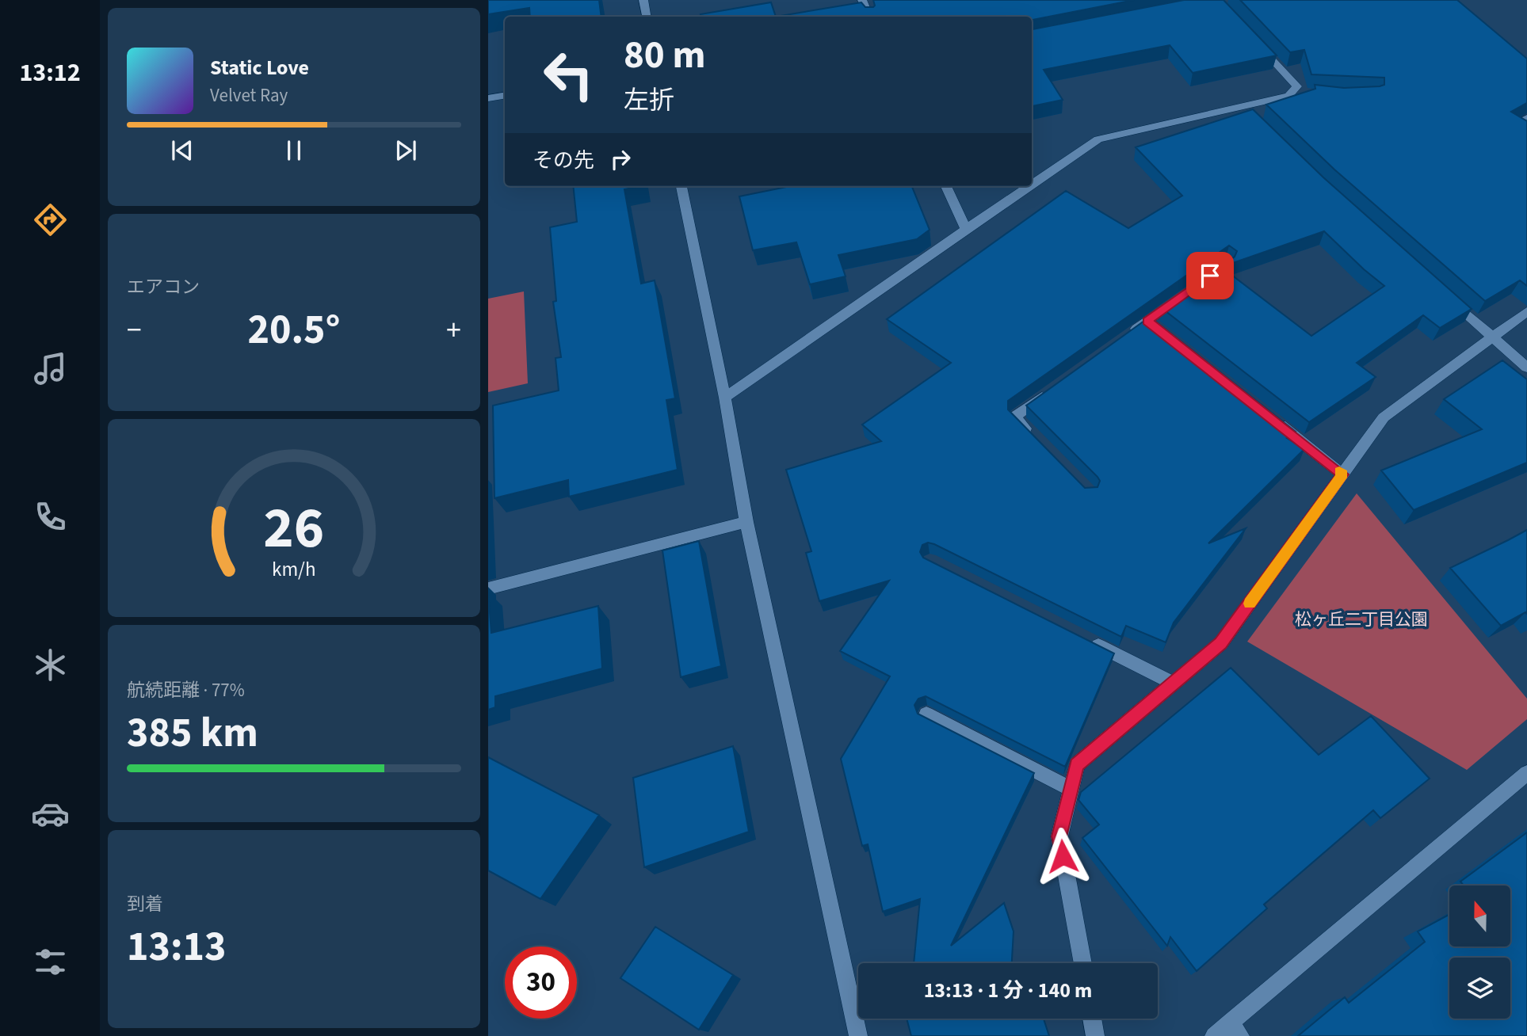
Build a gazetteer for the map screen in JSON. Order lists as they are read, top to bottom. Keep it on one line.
{"parks":["松ヶ丘二丁目公園"],"north":"top","page":{"tabs":"13:12","turn":["80 m","左折"],"song":["Static Love","Velvet Ray"],"then":"その先","tile":["エアコン",["航続距離 · 77%","385 km"],["到着","13:13"]],"heat":["−","20.5°","+"],"limit":"30","trip":"13:13 · 1 分 · 140 m","gauge":["26","km/h"]}}
